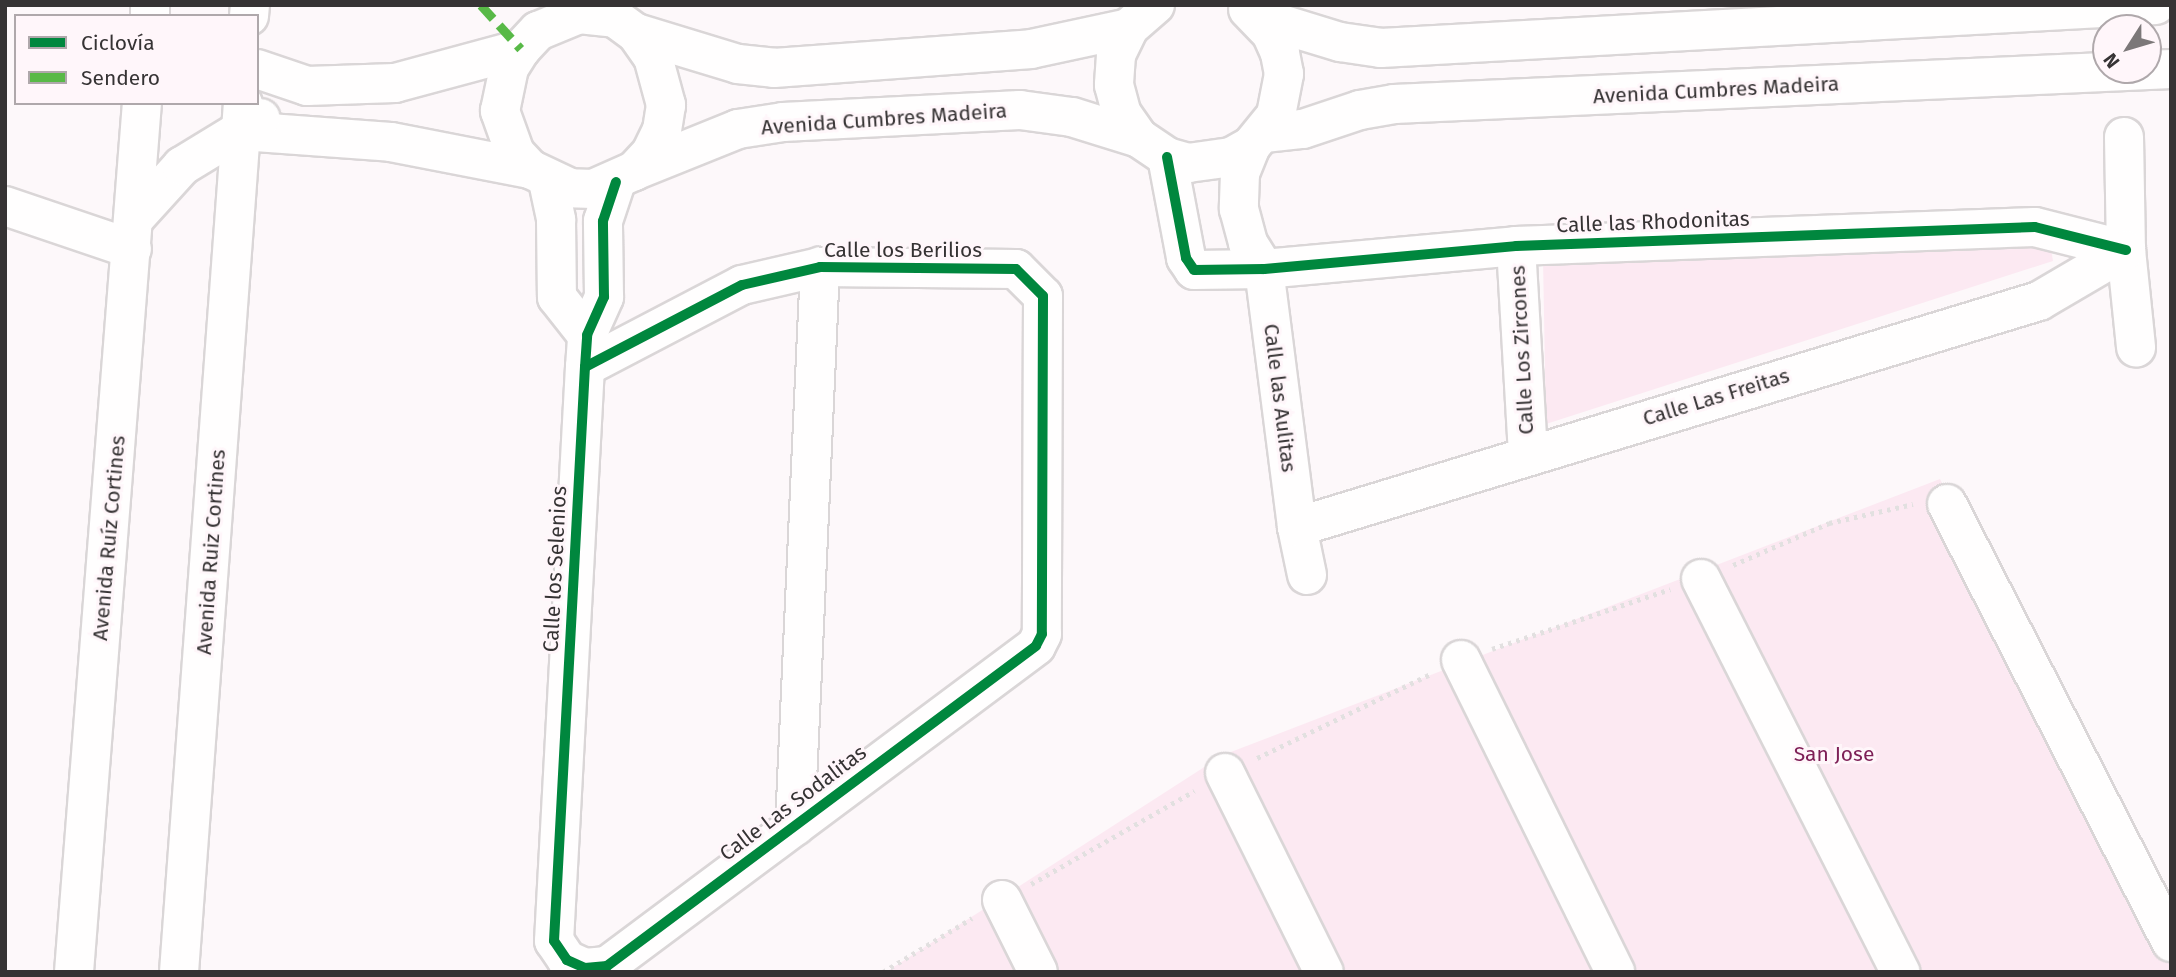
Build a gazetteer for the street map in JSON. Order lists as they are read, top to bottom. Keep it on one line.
{"streets":{"street":["Avenida Cumbres Madeira","Calle las Rhodonitas","Calle los Berilios","Calle Los Zircones","Calle Las Freitas","Calle las Aulitas","Avenida Ruíz Cortines","Avenida Ruiz Cortines","Calle los Selenios","Calle Las Sodalitas"]},"crossings":[["Avenida Cumbres Madeira","Calle las Rhodonitas"],["Avenida Cumbres Madeira","Calle los Selenios"],["Calle las Rhodonitas","Calle Los Zircones"],["Calle las Rhodonitas","Calle Las Freitas"],["Calle las Rhodonitas","Calle las Aulitas"],["Calle los Berilios","Calle los Selenios"],["Calle los Berilios","Calle Las Sodalitas"],["Calle Los Zircones","Calle Las Freitas"],["Calle Las Freitas","Calle las Aulitas"],["Calle los Selenios","Calle Las Sodalitas"]],"parks":["San Jose"],"legend":["Ciclovía","Sendero"],"north":"bottom left"}
